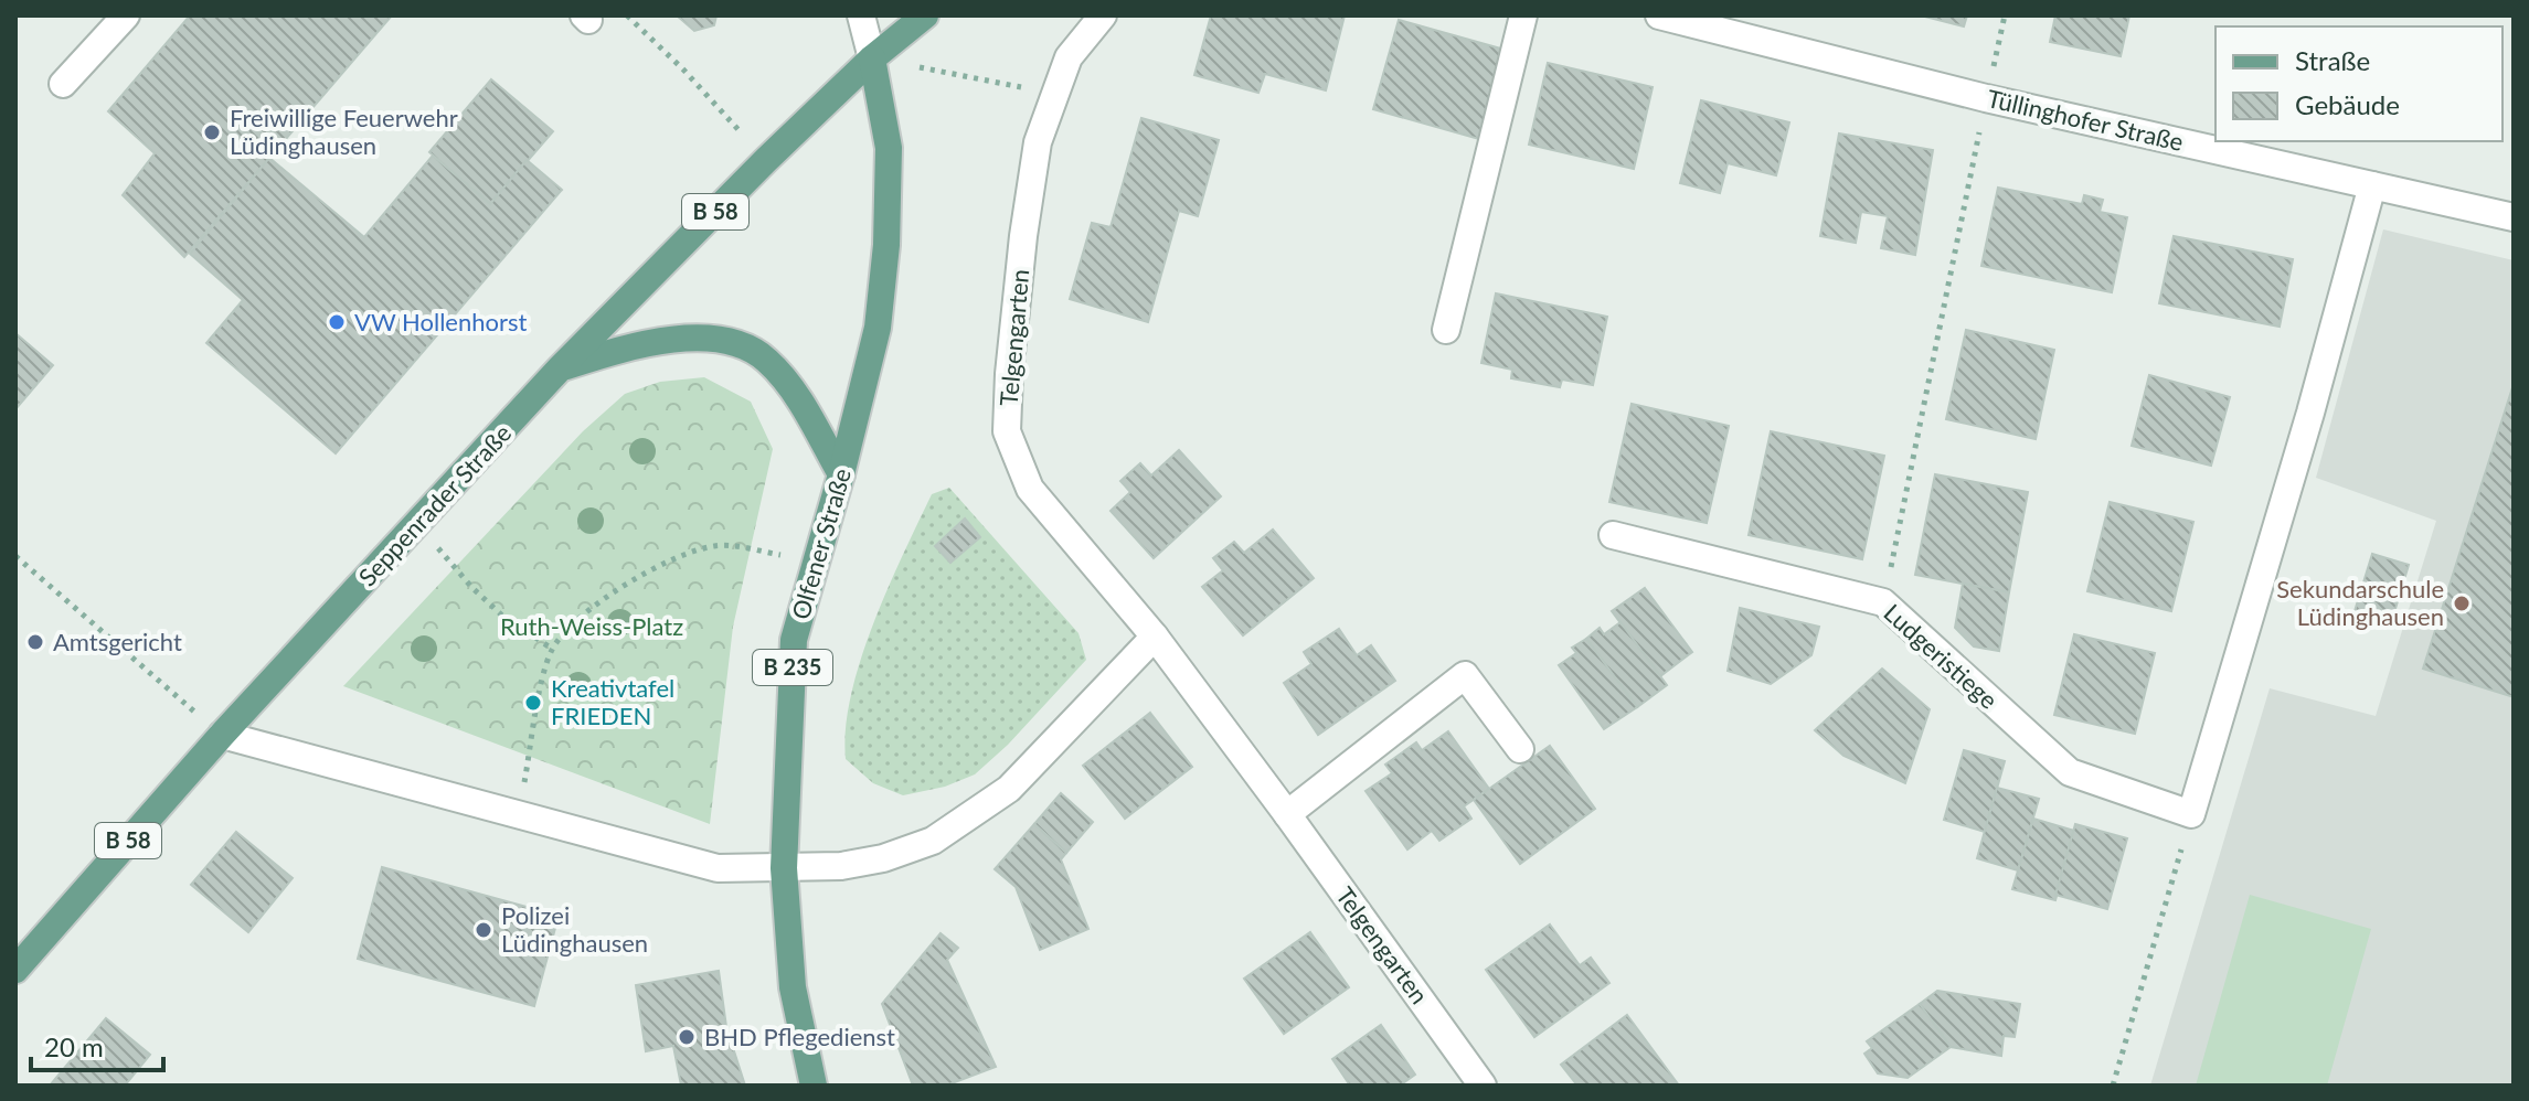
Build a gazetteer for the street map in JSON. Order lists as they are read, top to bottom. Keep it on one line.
{"streets":{"main road":["B 58","Seppenrader Straße","Olfener Straße","B 235"],"street":["Tüllinghofer Straße","Telgengarten","Ludgeristiege"]},"crossings":[["B 58","Seppenrader Straße"],["B 58","Olfener Straße"],["Seppenrader Straße","Olfener Straße"]],"parks":["Ruth-Weiss-Platz"],"places":["Freiwillige Feuerwehr Lüdinghausen","VW Hollenhorst","Sekundarschule Lüdinghausen","Amtsgericht","Kreativtafel FRIEDEN","Polizei Lüdinghausen","BHD Pflegedienst"],"legend":["Straße","Gebäude"],"scale_bar":"20 m"}
